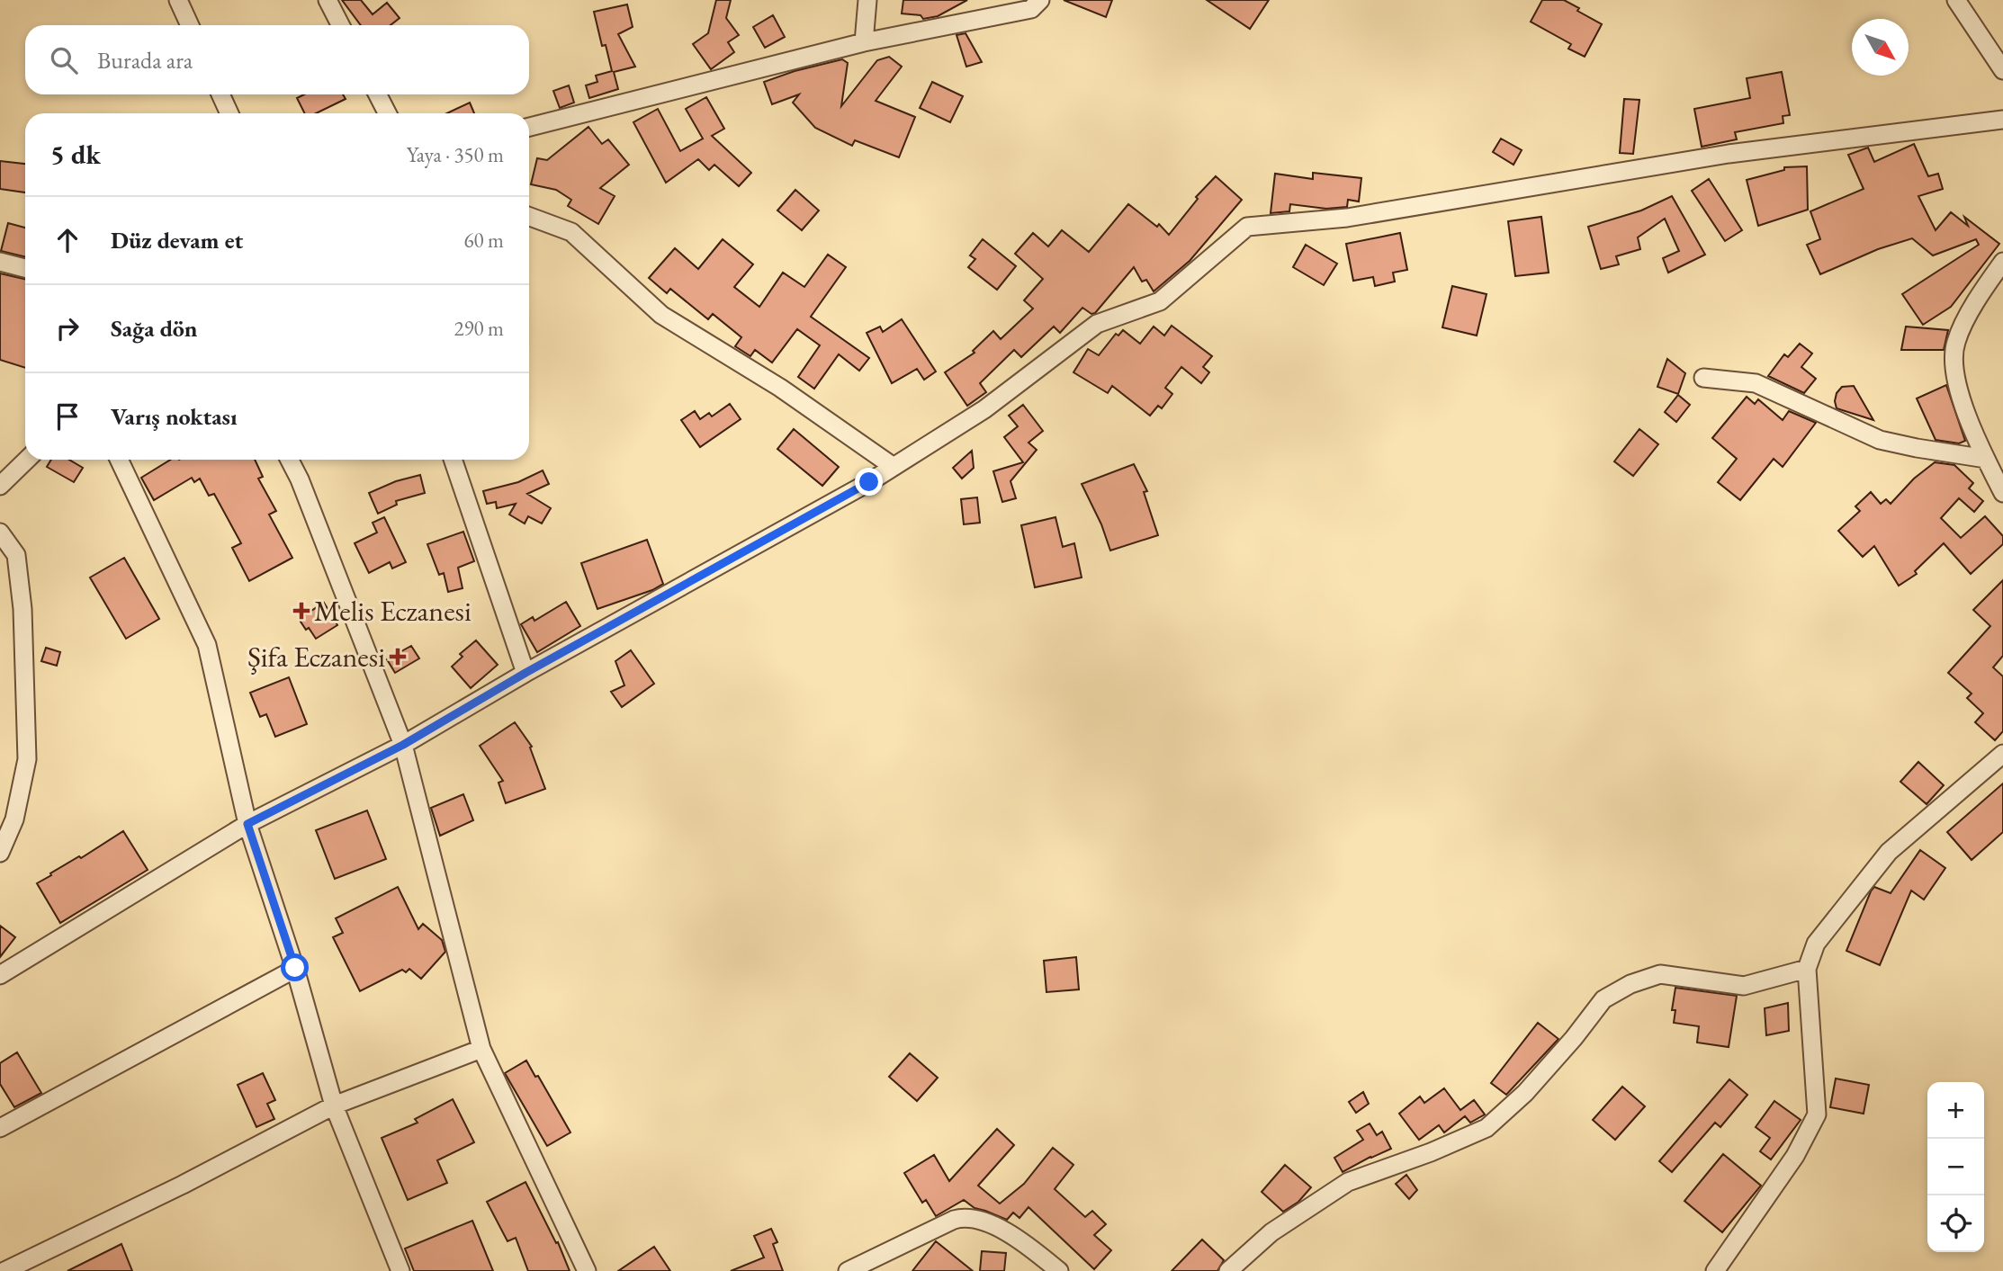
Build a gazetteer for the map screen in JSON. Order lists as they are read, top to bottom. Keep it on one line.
{"places":{"health":["Melis Eczanesi","Şifa Eczanesi"]},"north":"bottom right","page":{"search":"Burada ara","heading":["5 dk","Yaya · 350 m"],"list":[["Düz devam et","60 m"],["Sağa dön","290 m"],"Varış noktası"],"map_buttons":["+","−"]}}
